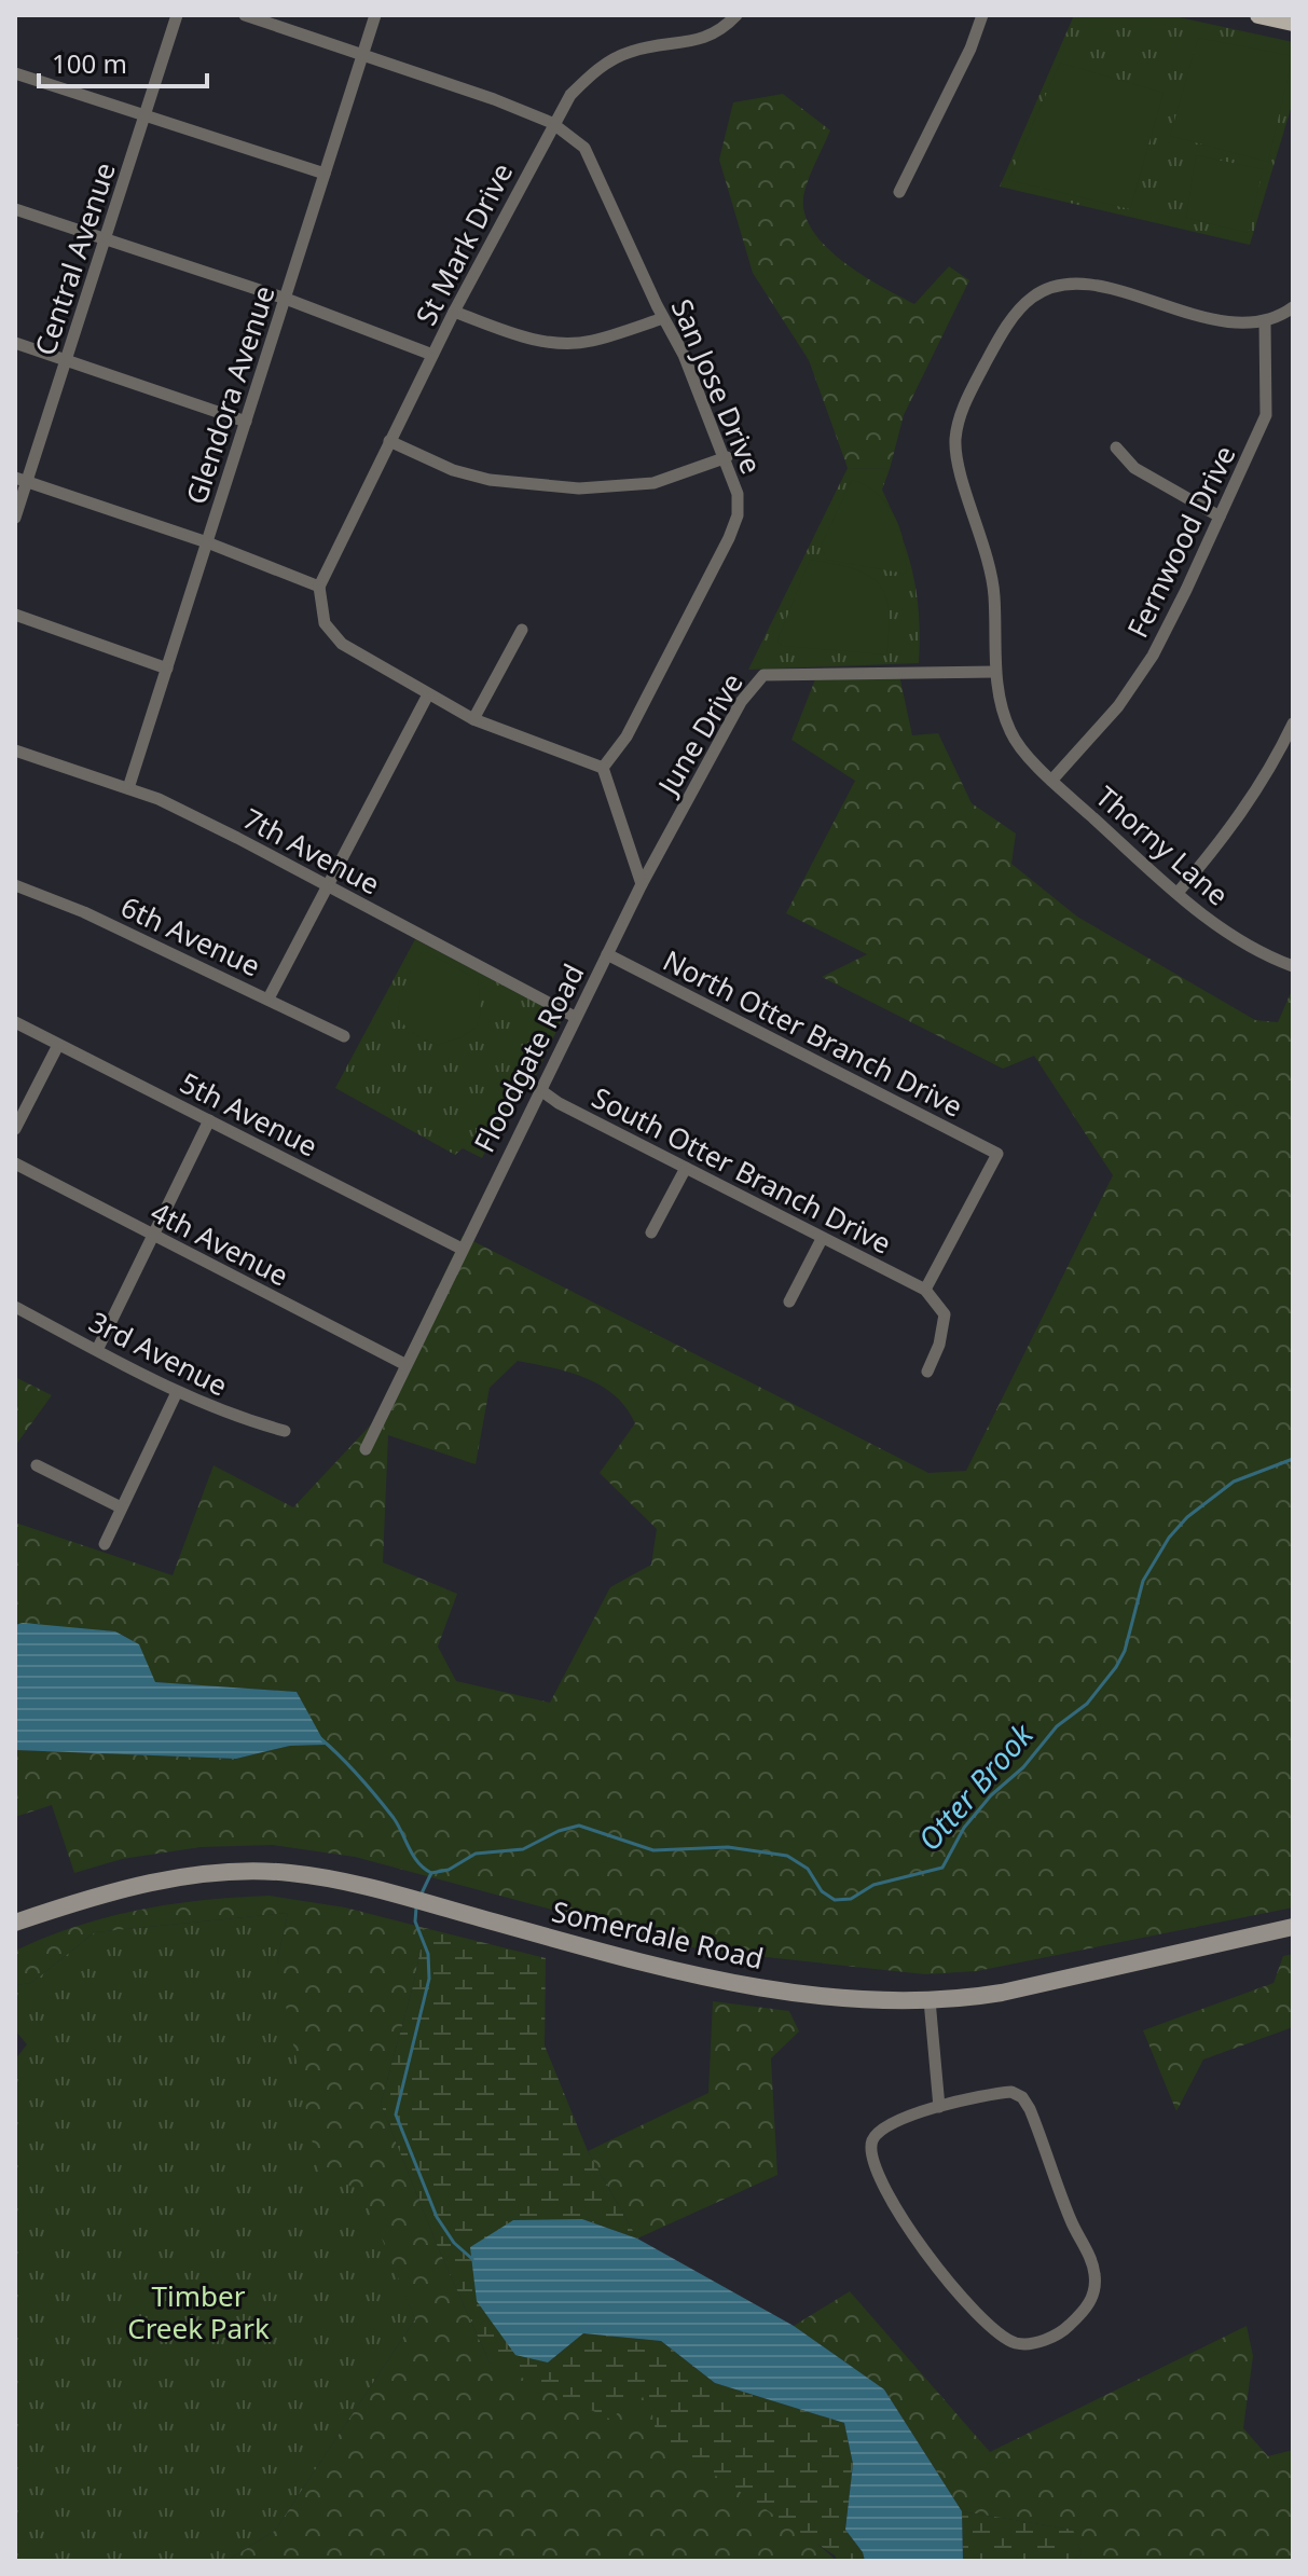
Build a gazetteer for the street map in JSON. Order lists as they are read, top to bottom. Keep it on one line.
{"streets":{"main road":["Somerdale Road"],"street":["St Mark Drive","Central Avenue","San Jose Drive","Glendora Avenue","Fernwood Drive","June Drive","Thorny Lane","7th Avenue","6th Avenue","North Otter Branch Drive","Floodgate Road","5th Avenue","South Otter Branch Drive","4th Avenue","3rd Avenue"]},"crossings":[["St Mark Drive","San Jose Drive"],["San Jose Drive","Glendora Avenue"],["Glendora Avenue","7th Avenue"],["Fernwood Drive","Thorny Lane"],["June Drive","Thorny Lane"],["June Drive","Floodgate Road"],["7th Avenue","Floodgate Road"],["North Otter Branch Drive","Floodgate Road"],["North Otter Branch Drive","South Otter Branch Drive"],["Floodgate Road","5th Avenue"],["Floodgate Road","South Otter Branch Drive"],["Floodgate Road","4th Avenue"]],"water":["Otter Brook"],"parks":["Timber Creek Park"],"scale_bar":"100 m"}
